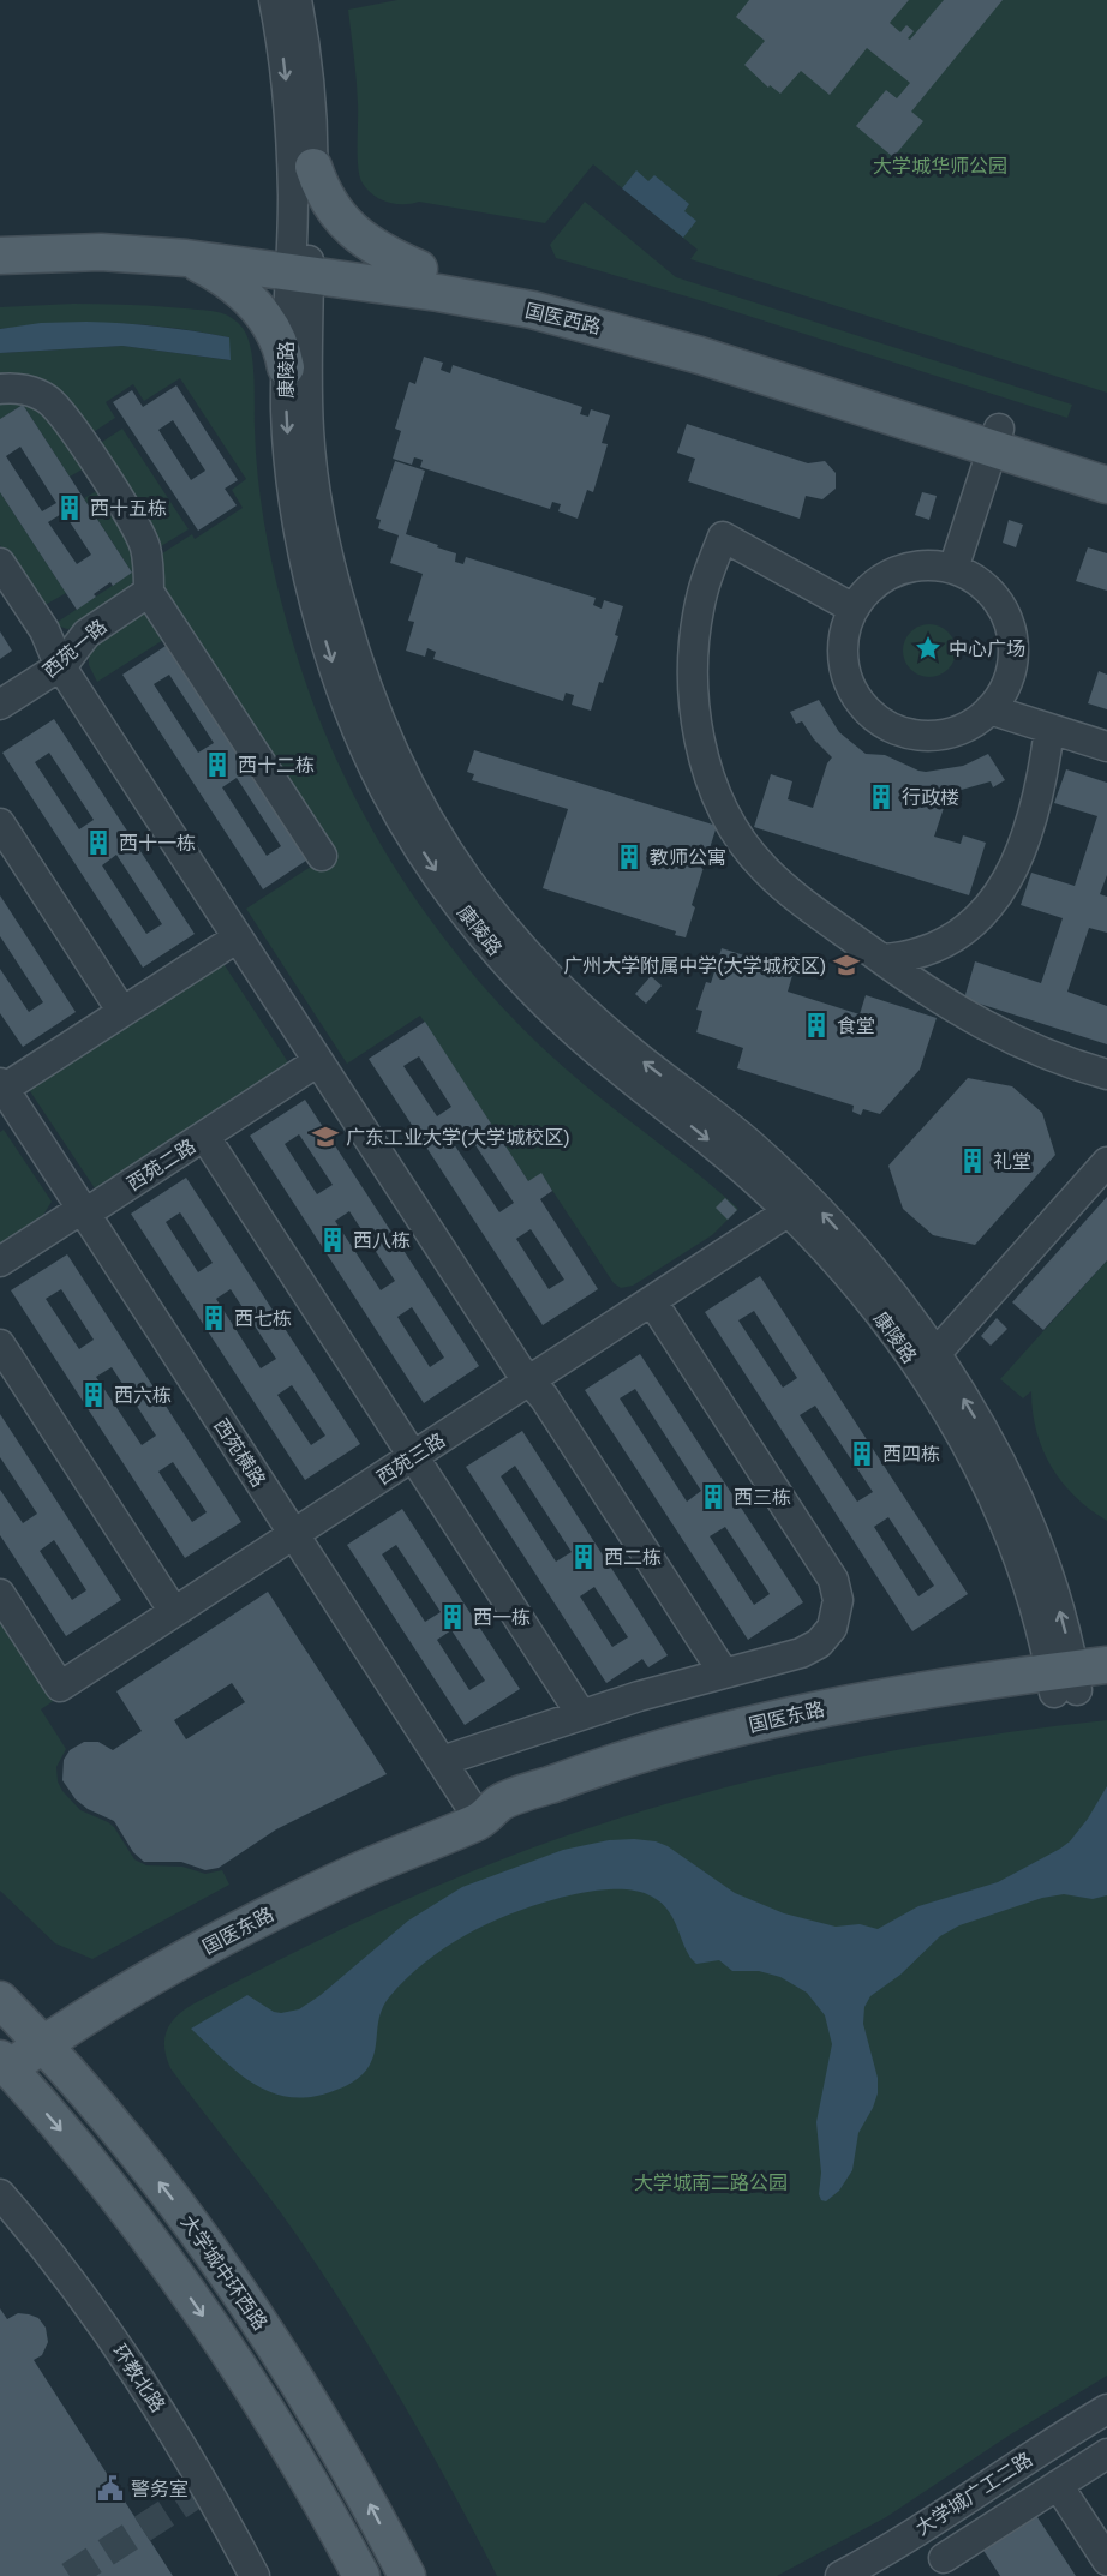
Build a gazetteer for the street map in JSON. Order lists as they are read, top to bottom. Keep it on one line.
{"streets":{"main road":["国医西路","国医东路","大学城中环西路"],"street":["康陵路","西苑一路","西苑二路","西苑横路","西苑三路","环教北路","大学城广工二路"]},"crossings":[["国医西路","康陵路"],["康陵路","西苑三路"],["康陵路","国医东路"],["西苑二路","西苑横路"],["西苑横路","西苑三路"],["西苑横路","国医东路"],["国医东路","大学城中环西路"]],"parks":["大学城华师公园","大学城南二路公园"],"places":{"building":["西十五栋","西十二栋","行政楼","西十一栋","教师公寓","食堂","礼堂","西八栋","西七栋","西六栋","西四栋","西三栋","西二栋","西一栋"],"place":["中心广场"],"school or university":["广州大学附属中学(大学城校区)","广东工业大学(大学城校区)"],"public building":["警务室"]}}
